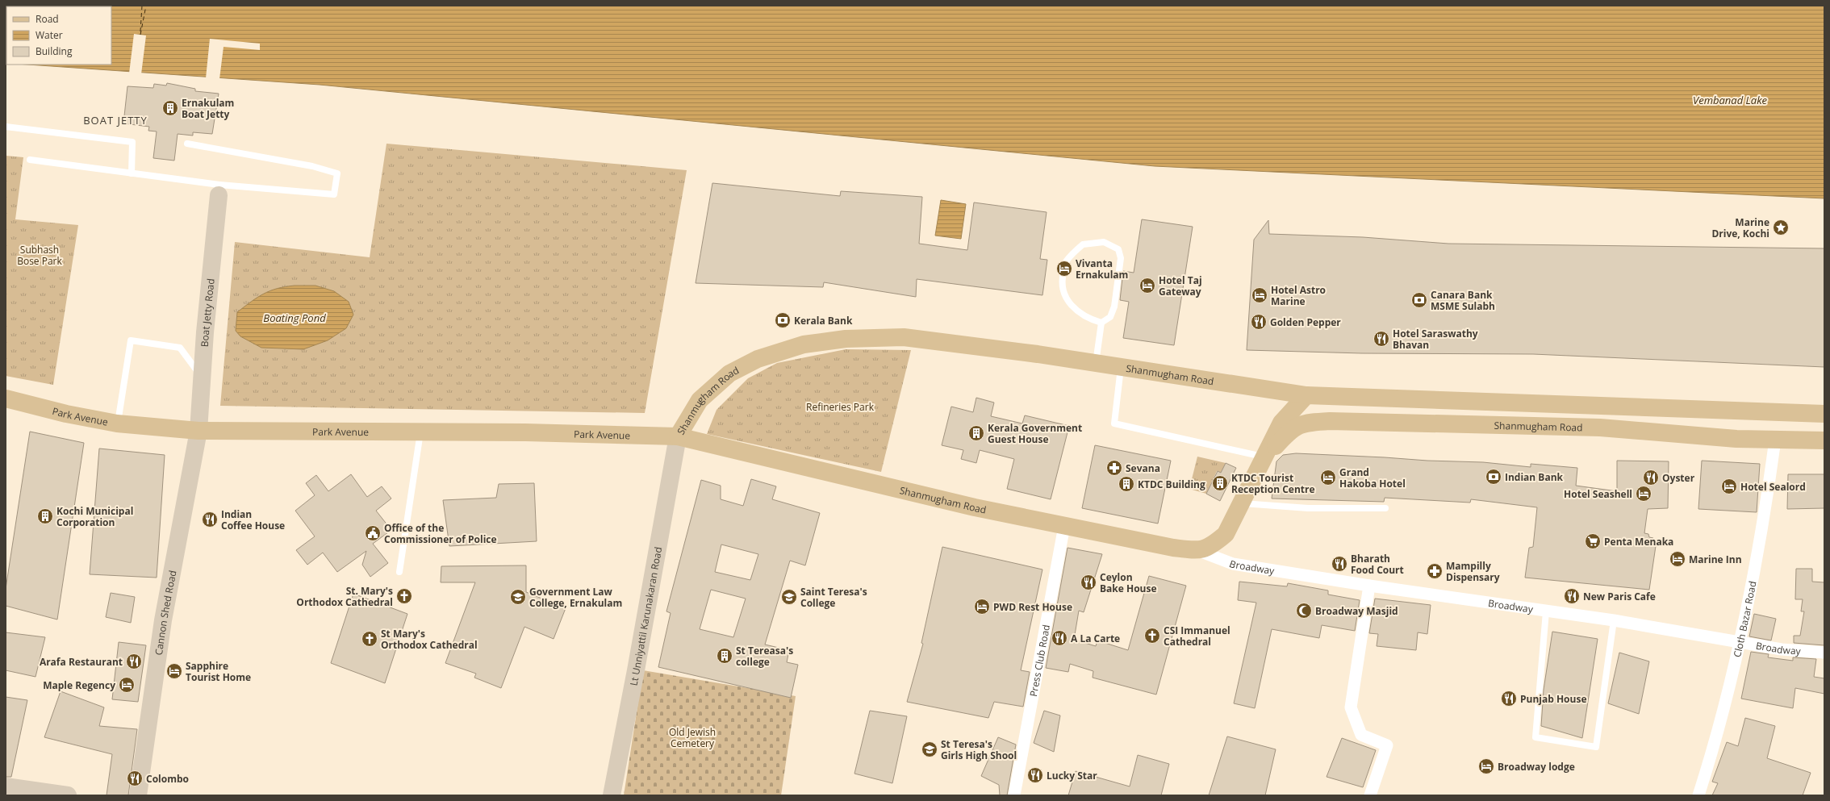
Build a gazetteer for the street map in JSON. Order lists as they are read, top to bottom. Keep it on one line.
{"streets":{"main road":["Shanmugham Road","Park Avenue"],"street":["Boat Jetty Road","Broadway","Cannon Shed Road","Lt Unniyattil Karunakaran Road","Cloth Bazar Road","Press Club Road"]},"crossings":[["Boat Jetty Road","Park Avenue"],["Boat Jetty Road","Cannon Shed Road"],["Shanmugham Road","Park Avenue"],["Shanmugham Road","Broadway"],["Shanmugham Road","Lt Unniyattil Karunakaran Road"],["Shanmugham Road","Cloth Bazar Road"],["Shanmugham Road","Press Club Road"],["Park Avenue","Cannon Shed Road"],["Park Avenue","Lt Unniyattil Karunakaran Road"],["Broadway","Cloth Bazar Road"]],"districts":["BOAT JETTY"],"water":["Vembanad Lake","Boating Pond"],"parks":["Subhash Bose Park","Refineries Park","Old Jewish Cemetery"],"places":{"building":["Ernakulam Boat Jetty","Kerala Government Guest House","KTDC Tourist Reception Centre","KTDC Building","Kochi Municipal Corporation","St Tereasa's college"],"place":["Marine Drive, Kochi"],"hotel":["Vivanta Ernakulam","Hotel Taj Gateway","Hotel Astro Marine","Grand Hakoba Hotel","Hotel Sealord","Hotel Seashell","Marine Inn","PWD Rest House","Sapphire Tourist Home","Maple Regency","Broadway lodge"],"bank":["Canara Bank MSME Sulabh","Kerala Bank","Indian Bank"],"restaurant":["Golden Pepper","Hotel Saraswathy Bhavan","Oyster","Indian Coffee House","Bharath Food Court","Ceylon Bake House","New Paris Cafe","A La Carte","Arafa Restaurant","Punjab House","Lucky Star","Colombo"],"pharmacy":["Sevana","Mampilly Dispensary"],"public building":["Office of the Commissioner of Police"],"supermarket":["Penta Menaka"],"church":["St. Mary's Orthodox Cathedral","CSI Immanuel Cathedral","St Mary's Orthodox Cathedral"],"school or university":["Government Law College, Ernakulam","Saint Teresa's College","St Teresa's Girls High Shool"],"mosque":["Broadway Masjid"]},"legend":["Road","Water","Building"]}
